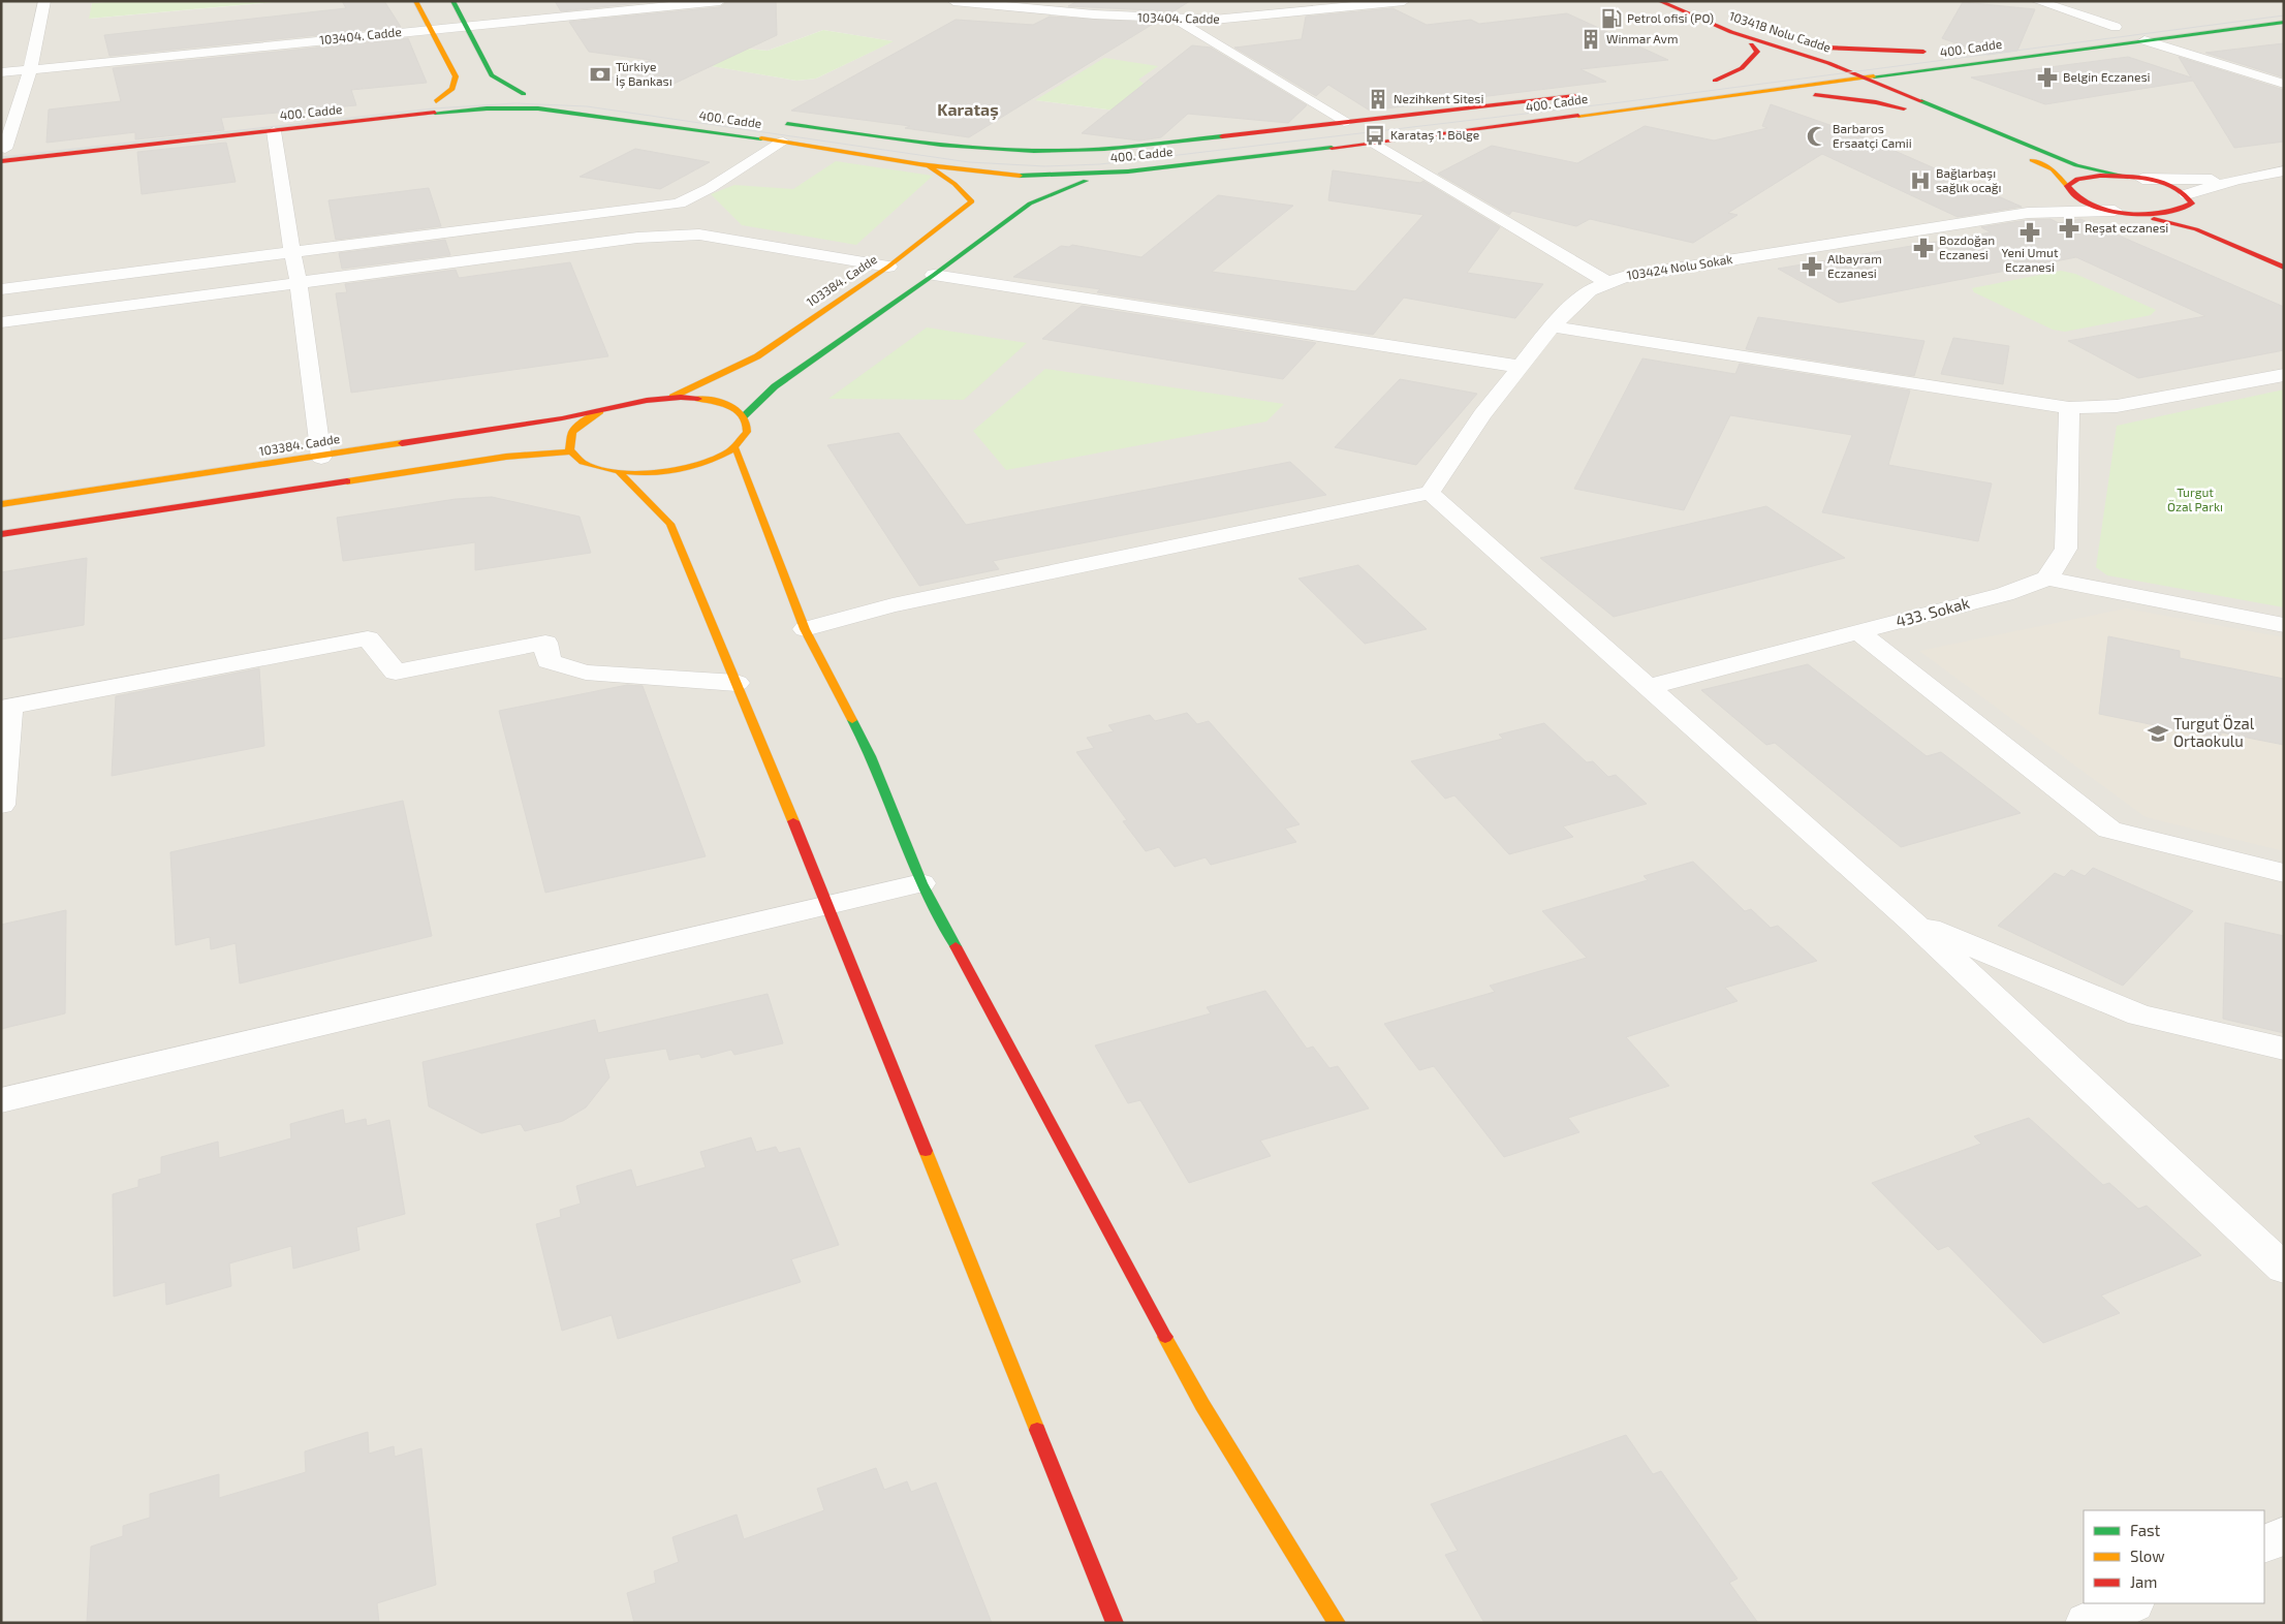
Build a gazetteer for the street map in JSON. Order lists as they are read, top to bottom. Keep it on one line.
{"streets":{"street":["103404. Cadde","103418 Nolu Cadde","400. Cadde","103424 Nolu Sokak","103384. Cadde","433. Sokak"]},"crossings":[["103418 Nolu Cadde","400. Cadde"]],"districts":["Karataş"],"parks":["Turgut Özal Parkı"],"places":{"fuel station":["Petrol ofisi (PO)"],"building":["Winmar Avm","Nezihkent Sitesi"],"bank":["Türkiye İş Bankası"],"pharmacy":["Belgin Eczanesi","Reşat eczanesi","Yeni Umut Eczanesi","Bozdoğan Eczanesi","Albayram Eczanesi"],"bus stop":["Karataş 1. Bölge"],"mosque":["Barbaros Ersaatçi Camii"],"hospital":["Bağlarbaşı sağlık ocağı"],"school or university":["Turgut Özal Ortaokulu"]},"legend":["Fast","Slow","Jam"]}
